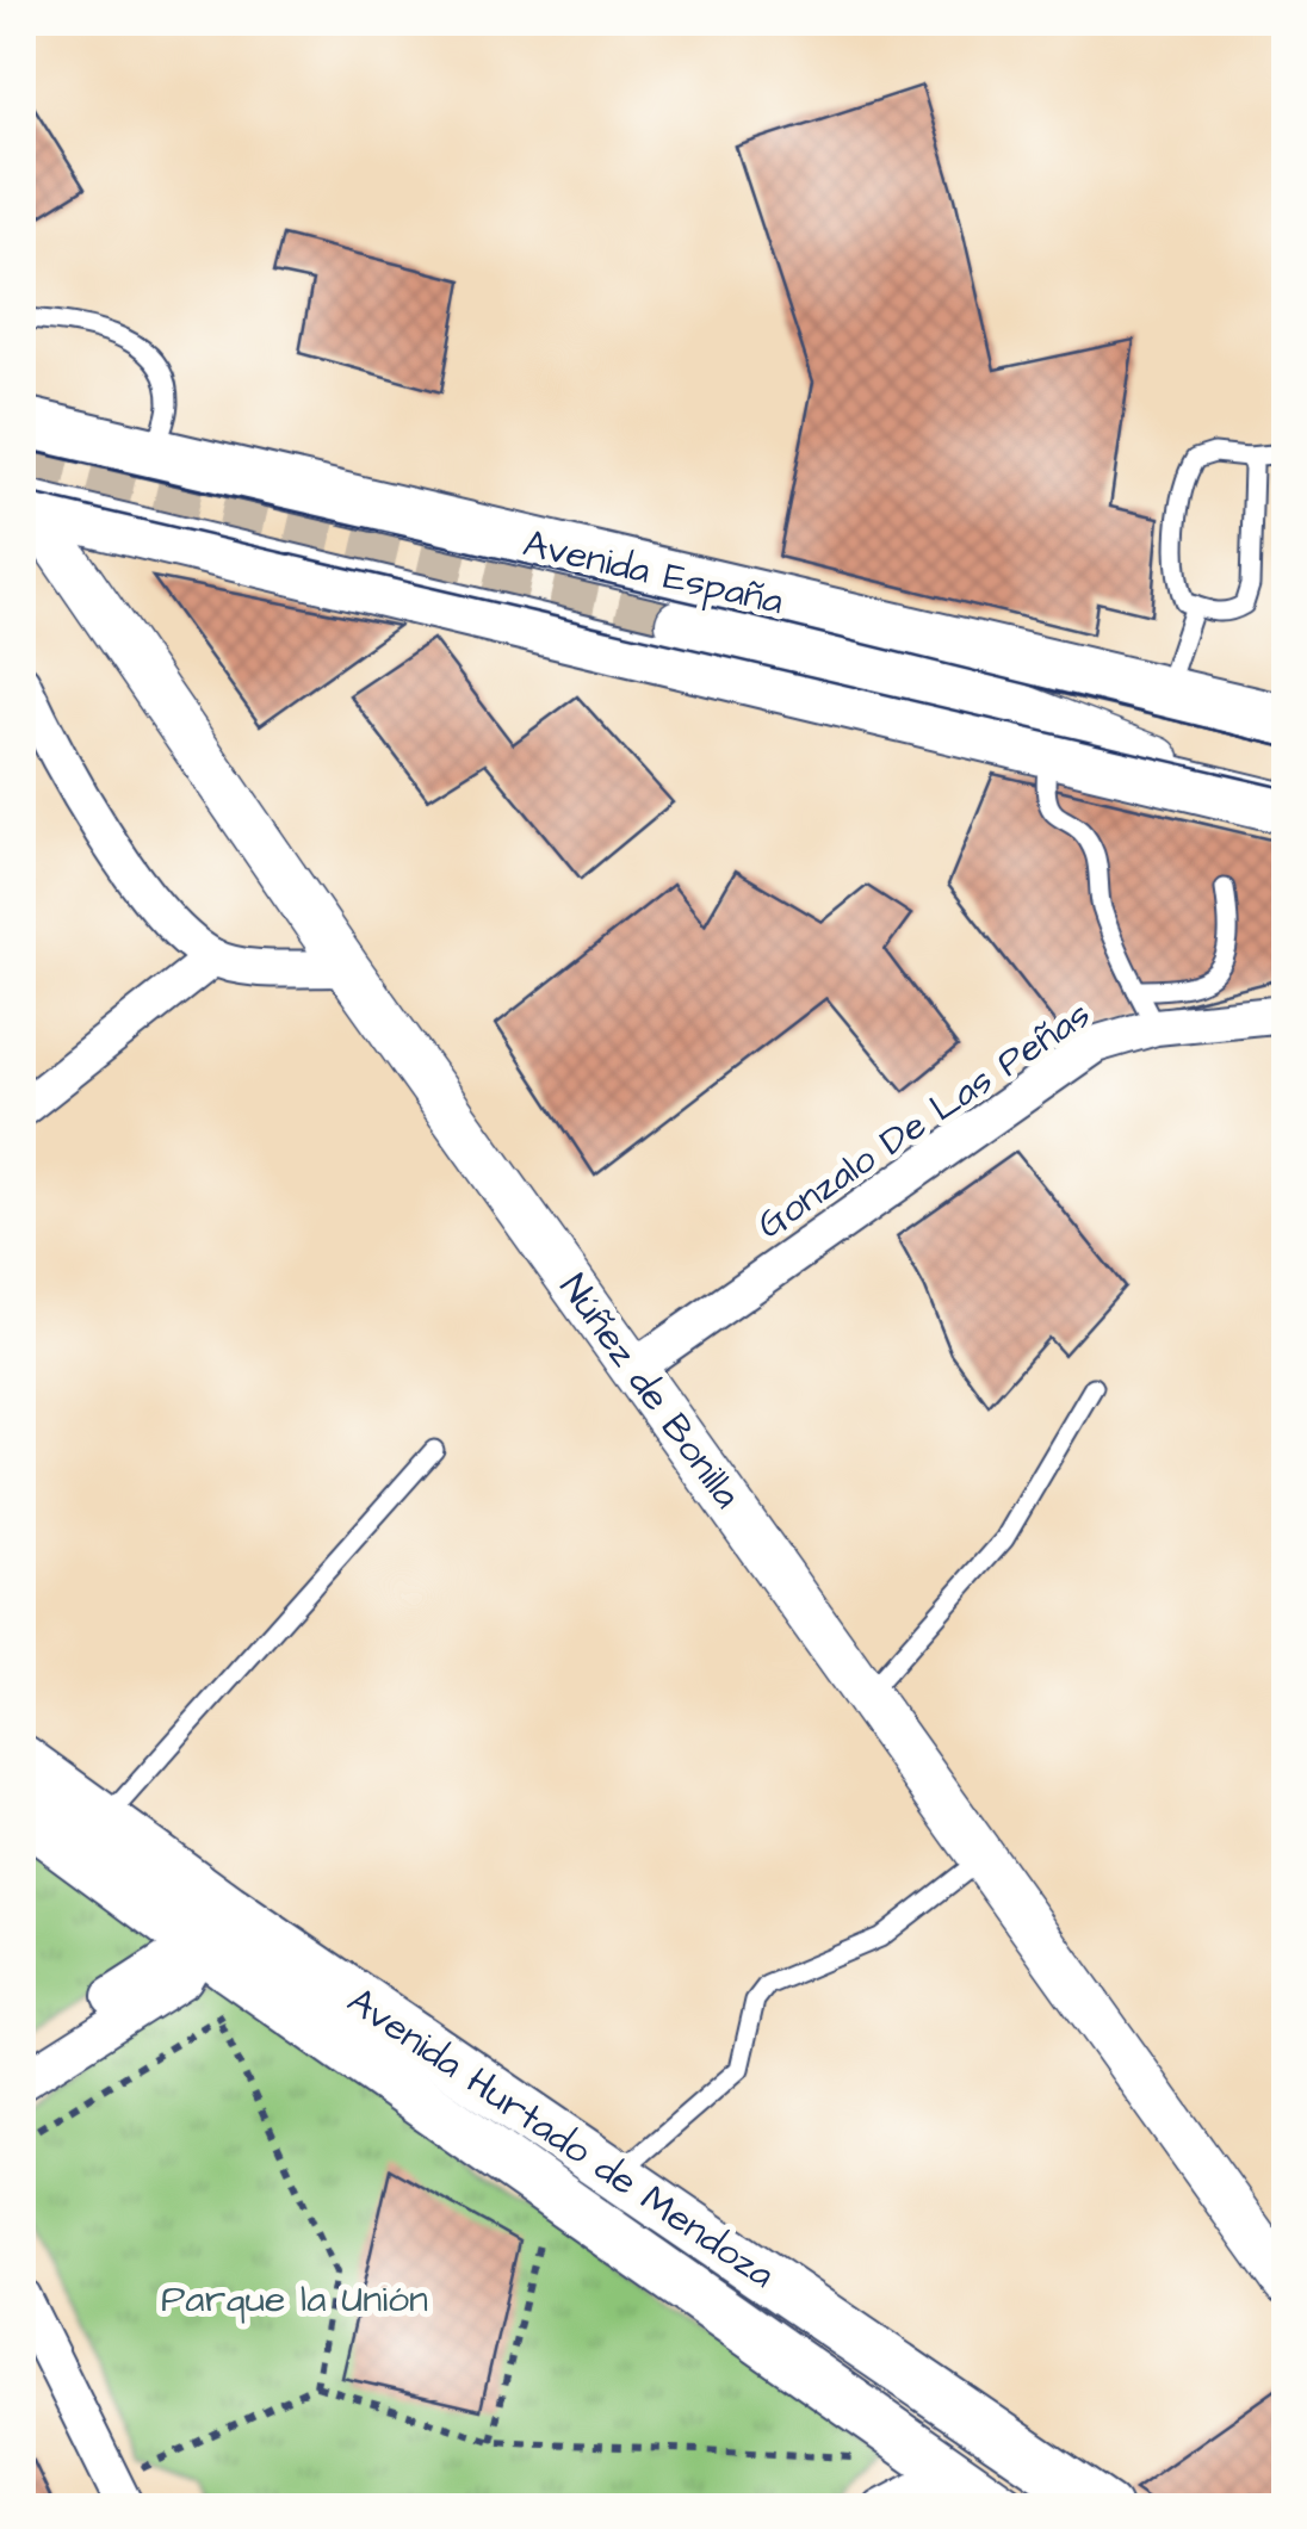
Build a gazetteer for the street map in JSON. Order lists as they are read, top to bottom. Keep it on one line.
{"streets":{"main road":["Avenida España","Avenida Hurtado de Mendoza"],"street":["Gonzalo De Las Peñas","Núñez de Bonilla"]},"crossings":[["Avenida España","Núñez de Bonilla"],["Gonzalo De Las Peñas","Núñez de Bonilla"]],"parks":["Parque la Unión"]}
